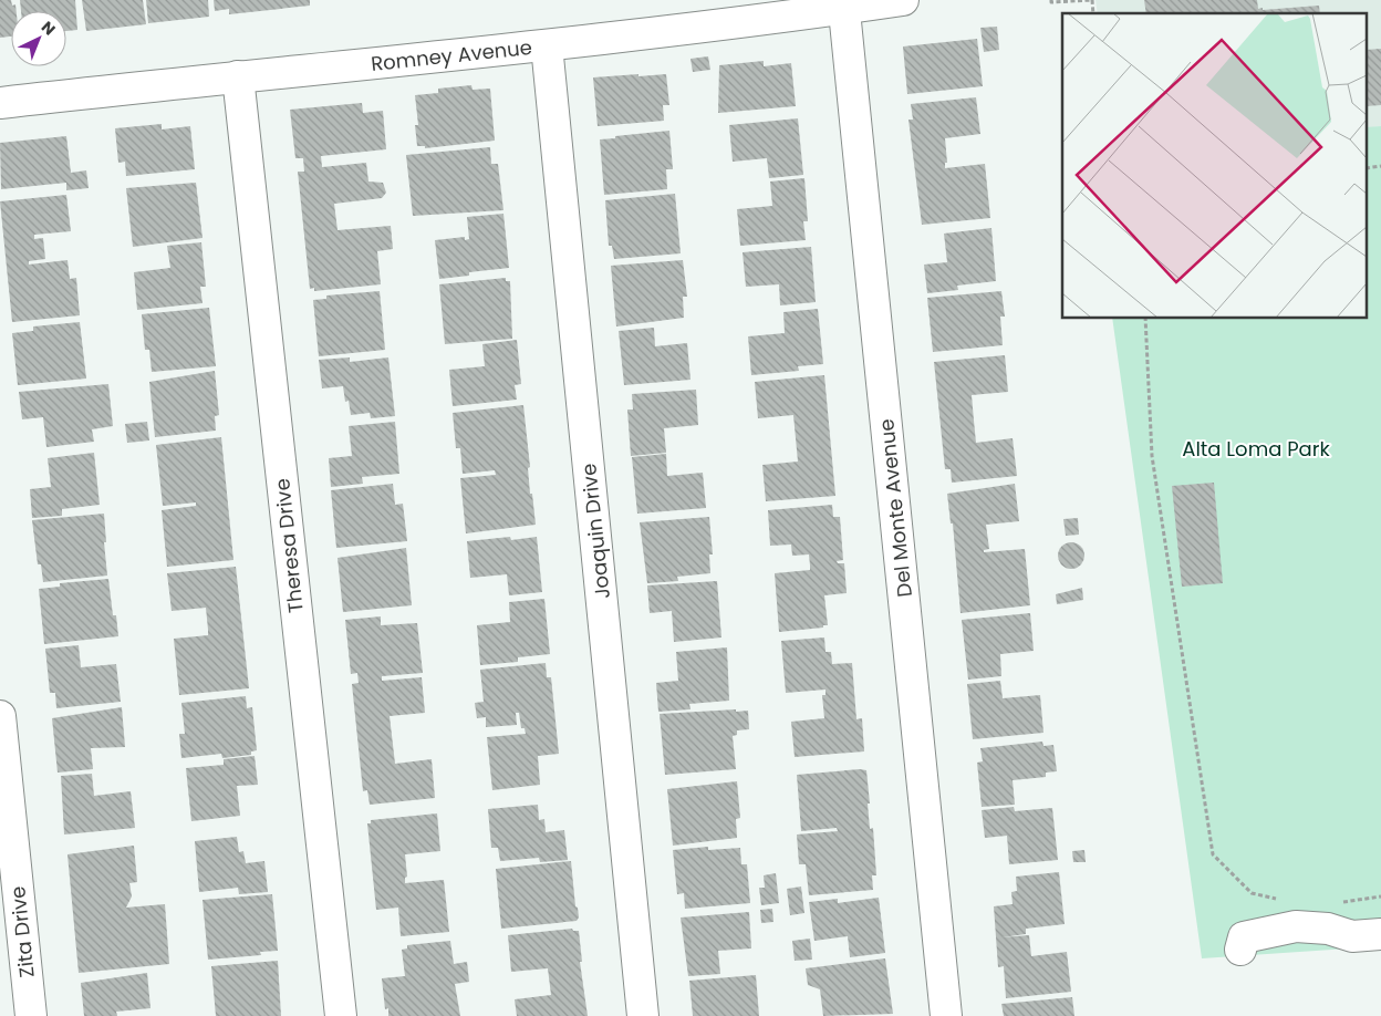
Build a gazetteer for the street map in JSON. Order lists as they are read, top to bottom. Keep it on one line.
{"streets":{"street":["Romney Avenue","Del Monte Avenue","Joaquin Drive","Theresa Drive","Zita Drive"]},"crossings":[["Romney Avenue","Del Monte Avenue"],["Romney Avenue","Joaquin Drive"],["Romney Avenue","Theresa Drive"]],"parks":["Alta Loma Park"],"north":"top right"}
